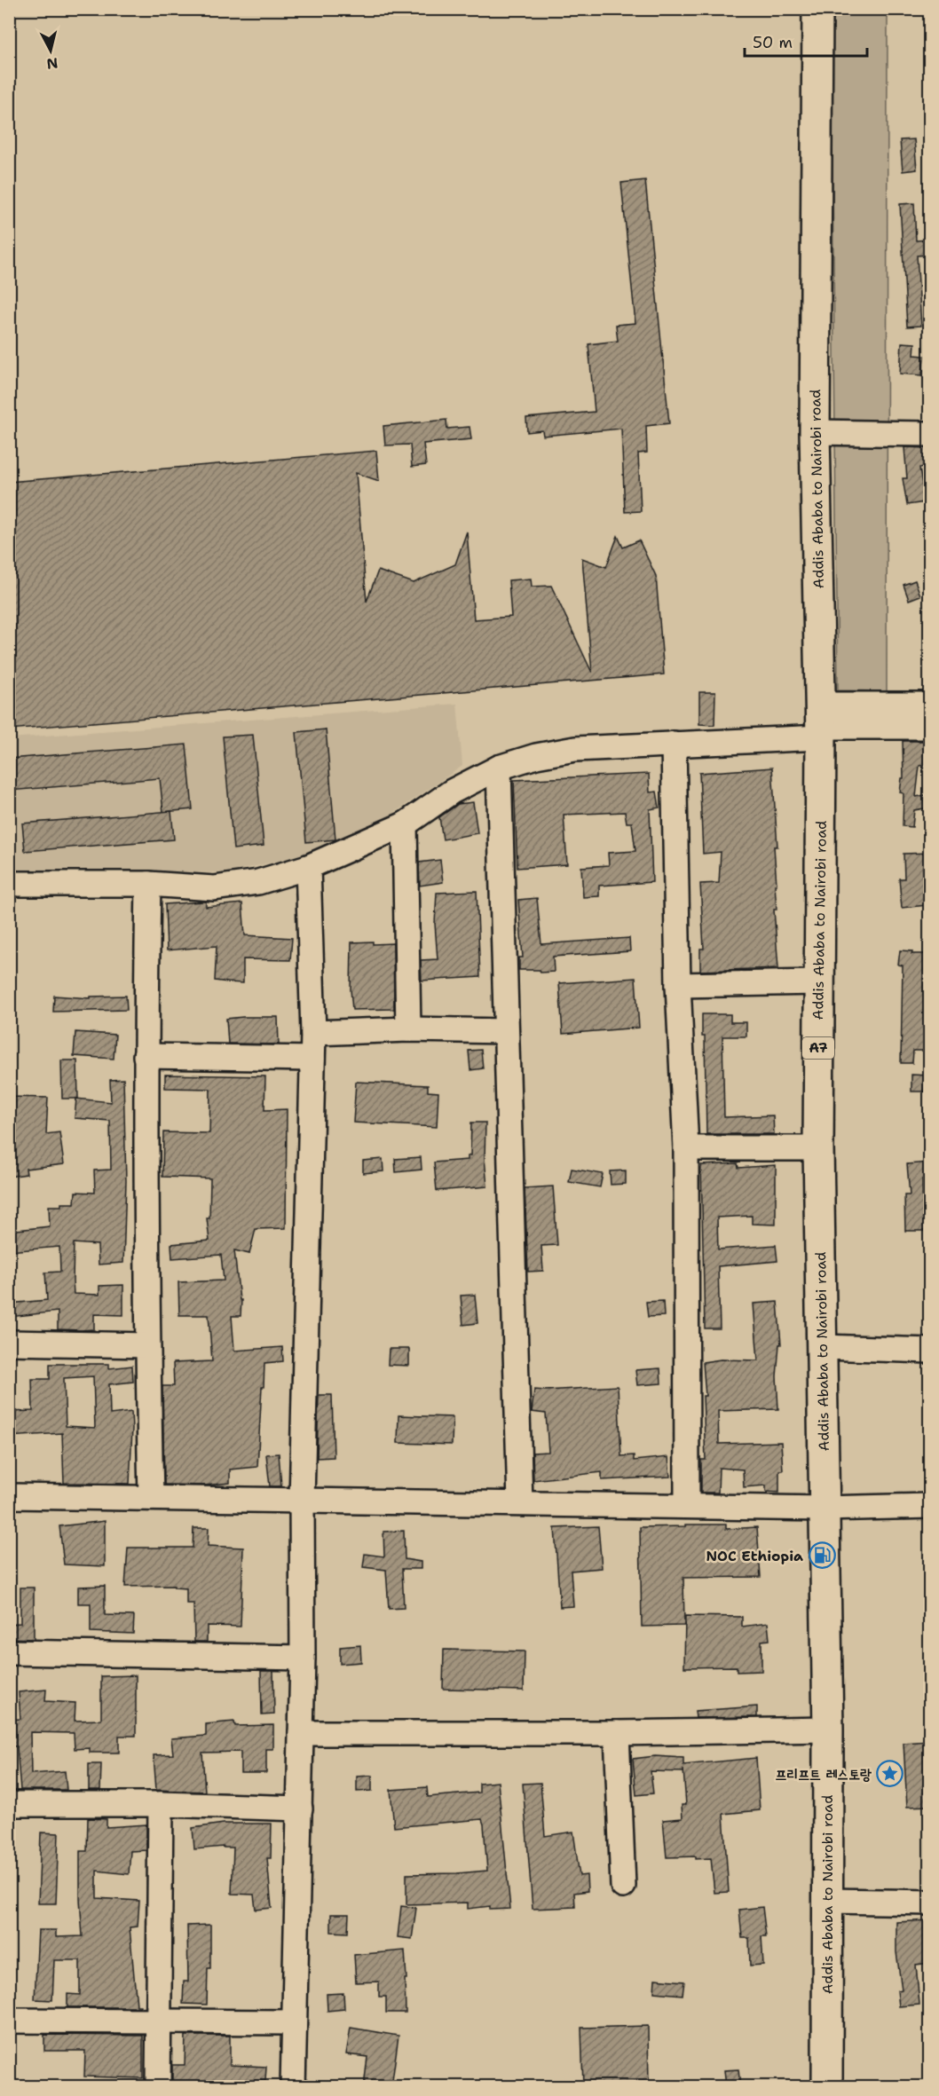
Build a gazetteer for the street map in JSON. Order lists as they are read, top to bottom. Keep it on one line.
{"streets":{"highway":["Addis Ababa to Nairobi road","A7"]},"places":{"fuel station":["NOC Ethiopia"],"place":["프리프트 레스토랑"]},"scale_bar":"50 m","north":"bottom"}
